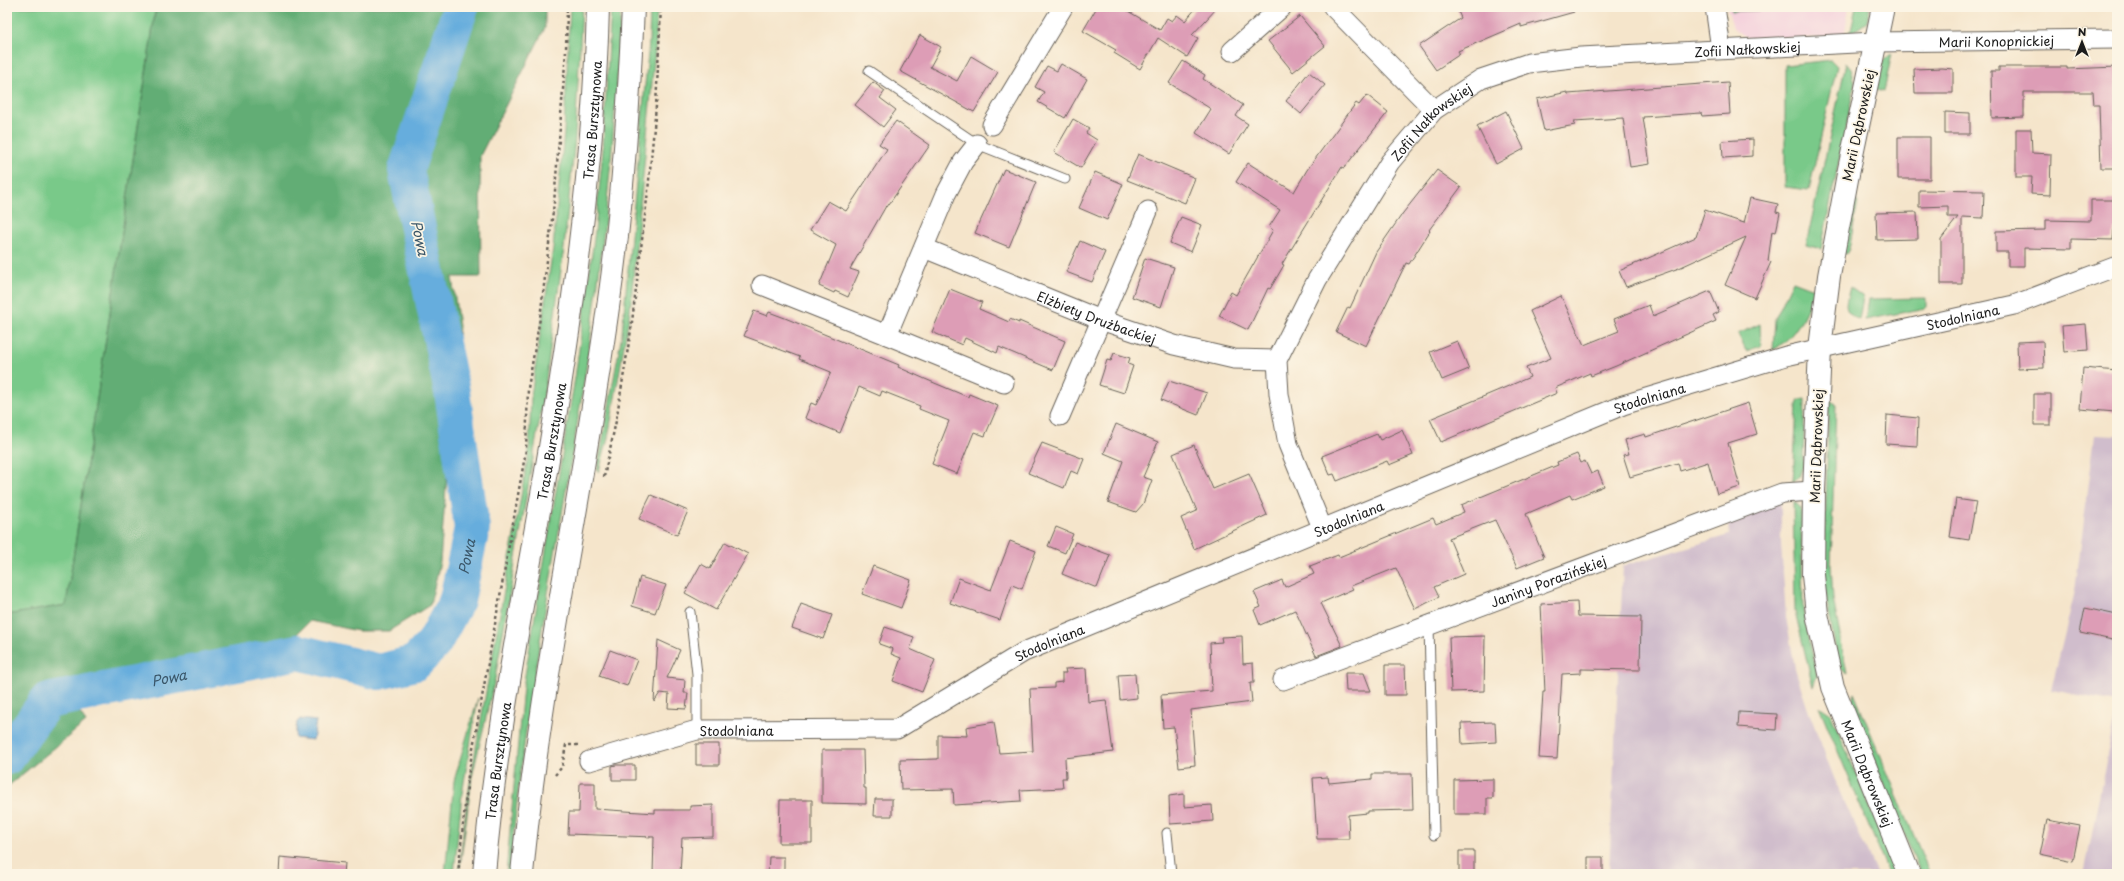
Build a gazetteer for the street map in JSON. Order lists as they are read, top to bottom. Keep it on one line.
{"streets":{"main road":["Trasa Bursztynowa","Marii Dąbrowskiej"],"street":["Marii Konopnickiej","Zofii Nałkowskiej","Elżbiety Drużbackiej","Stodolniana","Janiny Porazińskiej"]},"crossings":[["Marii Konopnickiej","Zofii Nałkowskiej"],["Marii Konopnickiej","Marii Dąbrowskiej"],["Zofii Nałkowskiej","Marii Dąbrowskiej"],["Zofii Nałkowskiej","Elżbiety Drużbackiej"],["Zofii Nałkowskiej","Stodolniana"],["Marii Dąbrowskiej","Stodolniana"],["Marii Dąbrowskiej","Janiny Porazińskiej"]],"water":["Powa"],"north":"top"}
